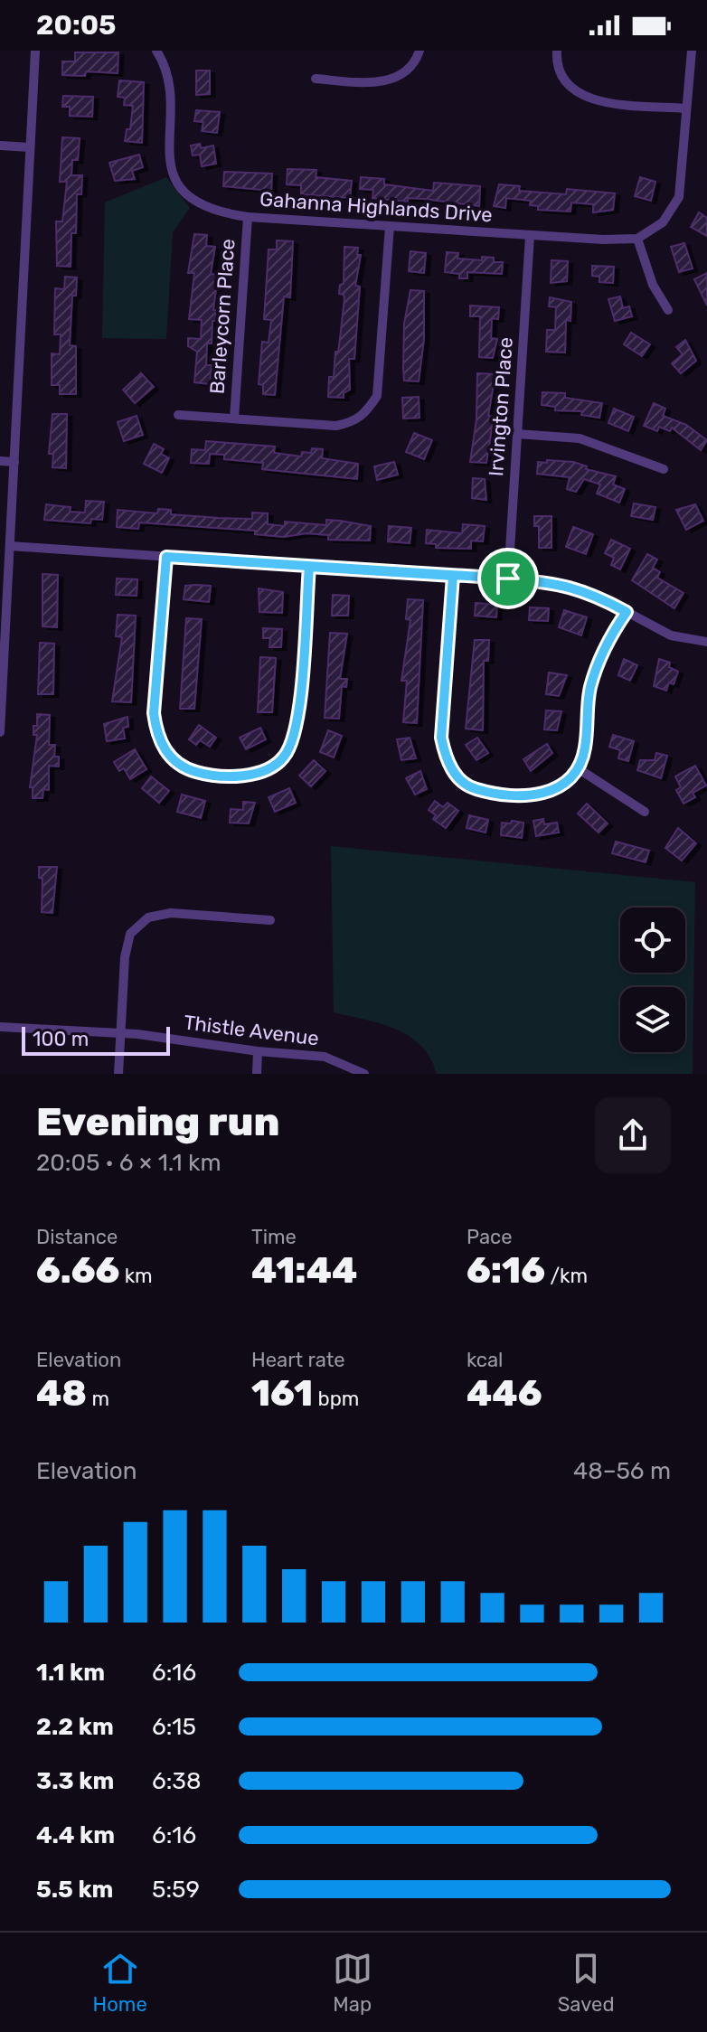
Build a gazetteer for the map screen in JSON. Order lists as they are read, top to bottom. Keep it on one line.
{"streets":{"street":["Gahanna Highlands Drive","Barleycorn Place","Irvington Place","Thistle Avenue"]},"crossings":[["Gahanna Highlands Drive","Barleycorn Place"],["Gahanna Highlands Drive","Irvington Place"]],"scale_bar":"100 m","page":{"status":"20:05","scale":"100 m","heading":["Evening run","20:05 · 6 × 1.1 km"],"stats":[["Distance","6.66 km"],["Time","41:44"],["Pace","6:16 /km"],["Elevation","48 m"],["Heart rate","161 bpm"],["kcal","446"]],"chart":["Elevation","48–56 m"],"list":[{"name":"1.1 km","note":"6:16"},{"name":"2.2 km","note":"6:15"},{"name":"3.3 km","note":"6:38"},{"name":"4.4 km","note":"6:16"},{"name":"5.5 km","note":"5:59"}],"tabs":["Home","Map","Saved"]}}
